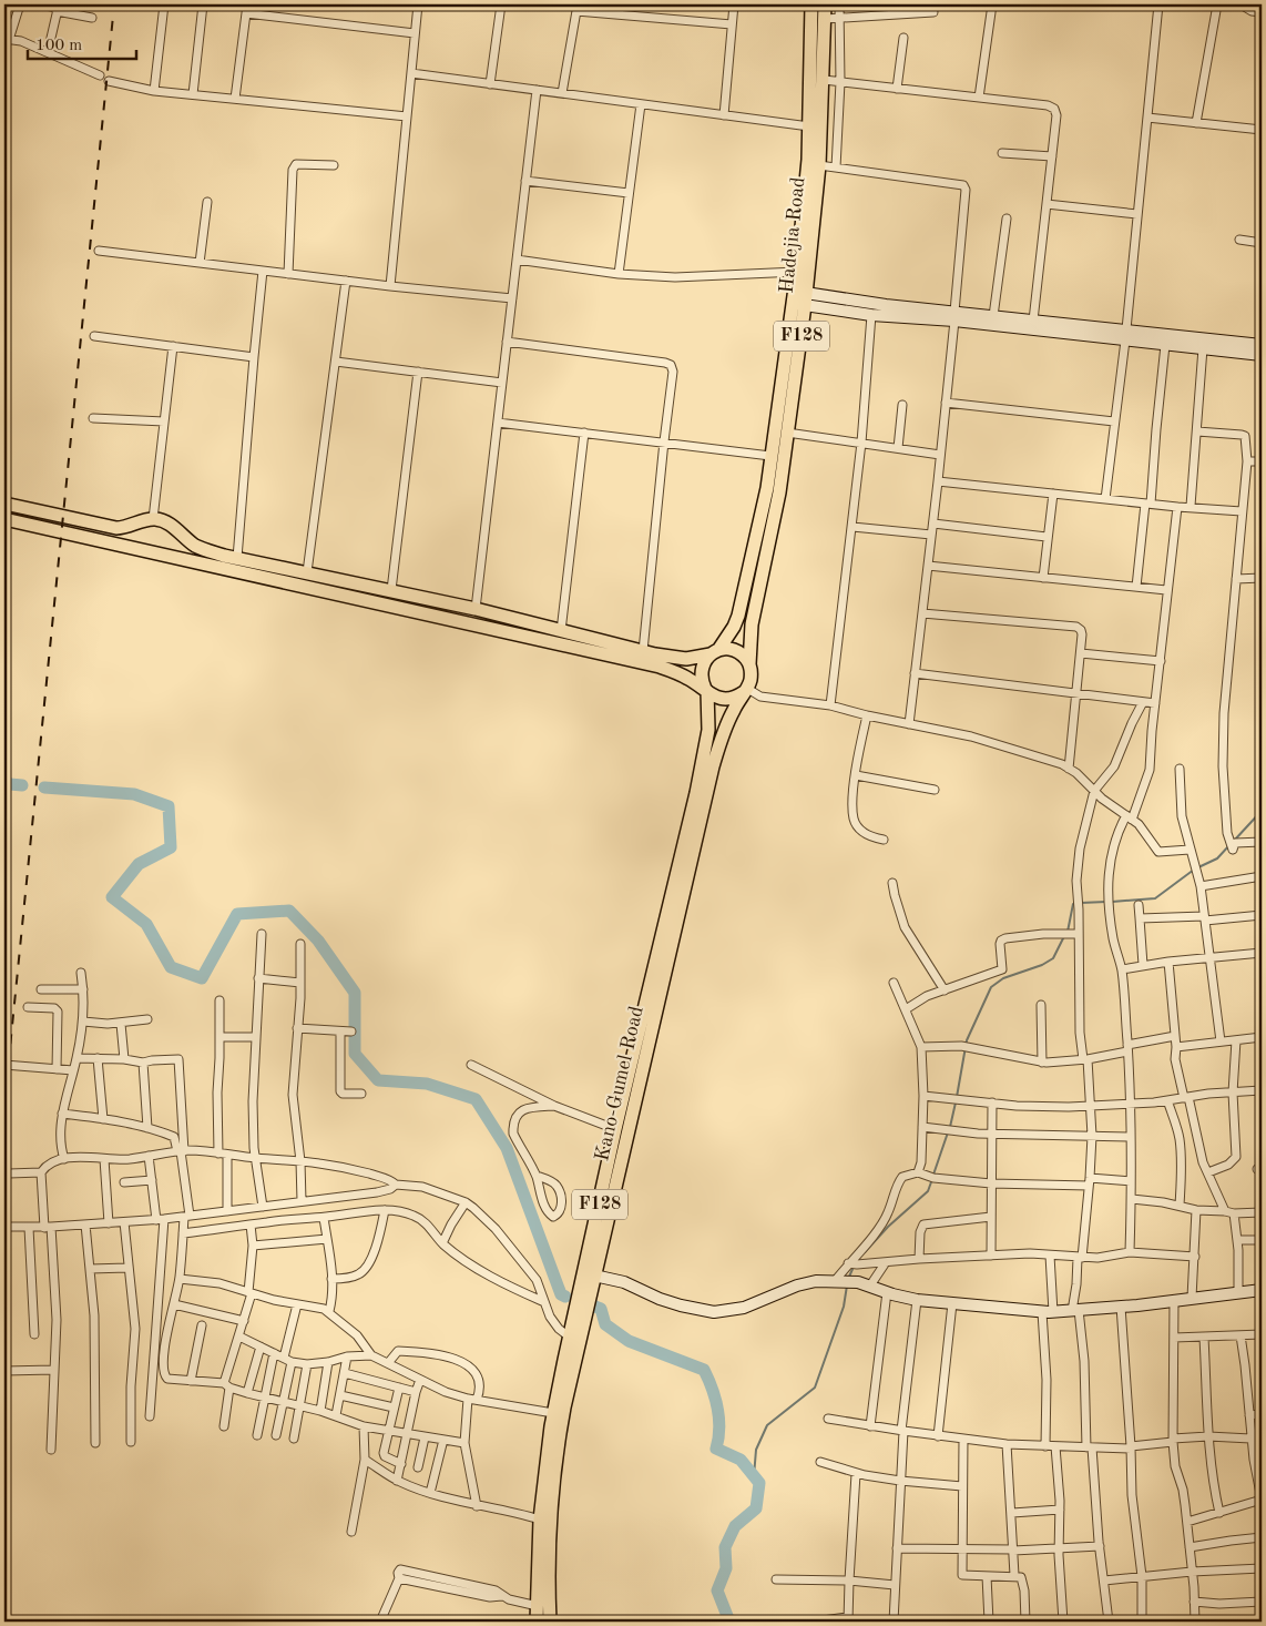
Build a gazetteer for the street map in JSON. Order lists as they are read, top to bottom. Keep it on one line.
{"streets":{"main road":["Hadejia Road","F128","Kano-Gumel Road"]},"crossings":[["Hadejia Road","F128"],["Hadejia Road","Kano-Gumel Road"],["F128","Kano-Gumel Road"]],"scale_bar":"100 m"}
